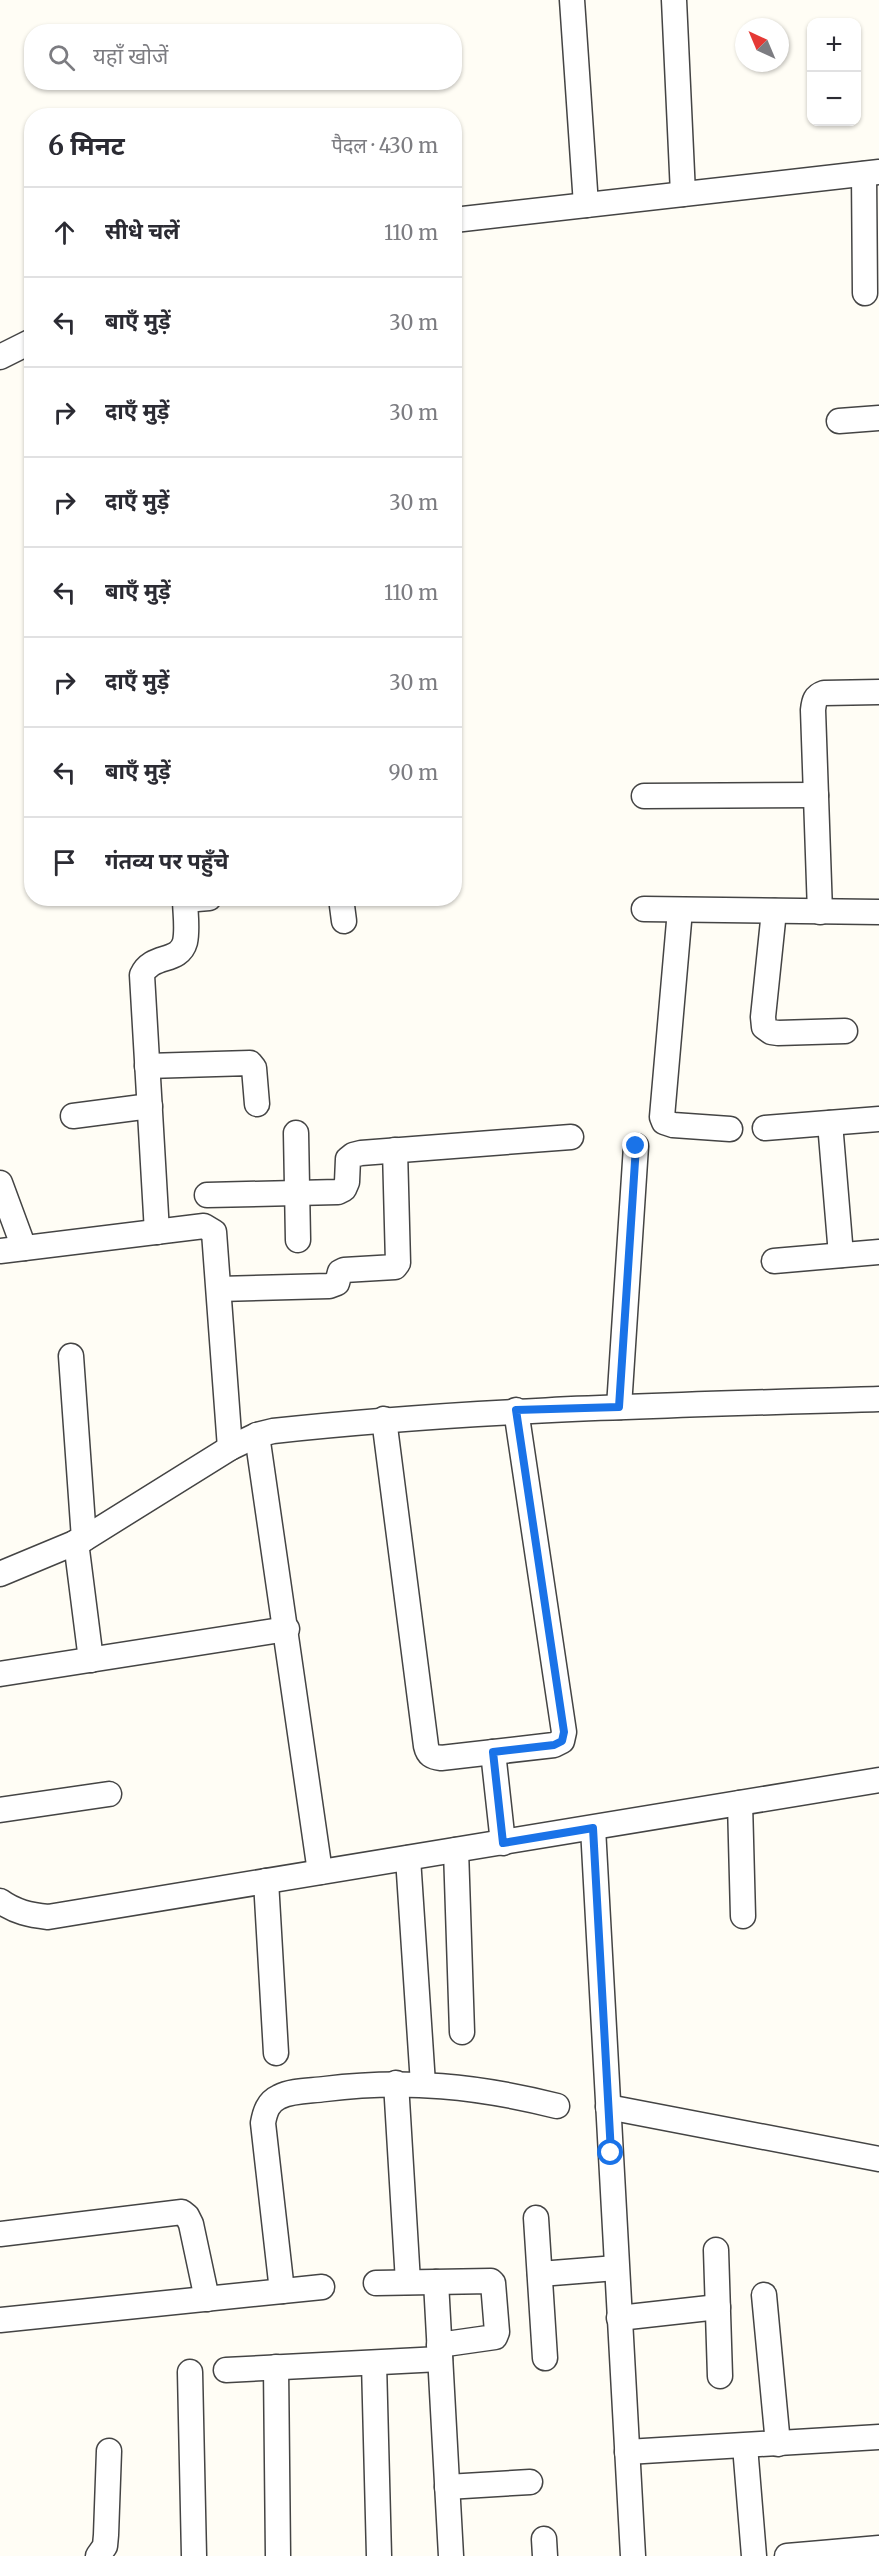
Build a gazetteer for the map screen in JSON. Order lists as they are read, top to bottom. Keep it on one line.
{"north":"top left","page":{"map_buttons":["+","−"],"search":"यहाँ खोजें","heading":["6 मिनट","पैदल · 430 m"],"list":[["सीधे चलें","110 m"],["बाएँ मुड़ें","30 m"],["दाएँ मुड़ें","30 m"],["दाएँ मुड़ें","30 m"],["बाएँ मुड़ें","110 m"],["दाएँ मुड़ें","30 m"],["बाएँ मुड़ें","90 m"],"गंतव्य पर पहुँचे"]}}
